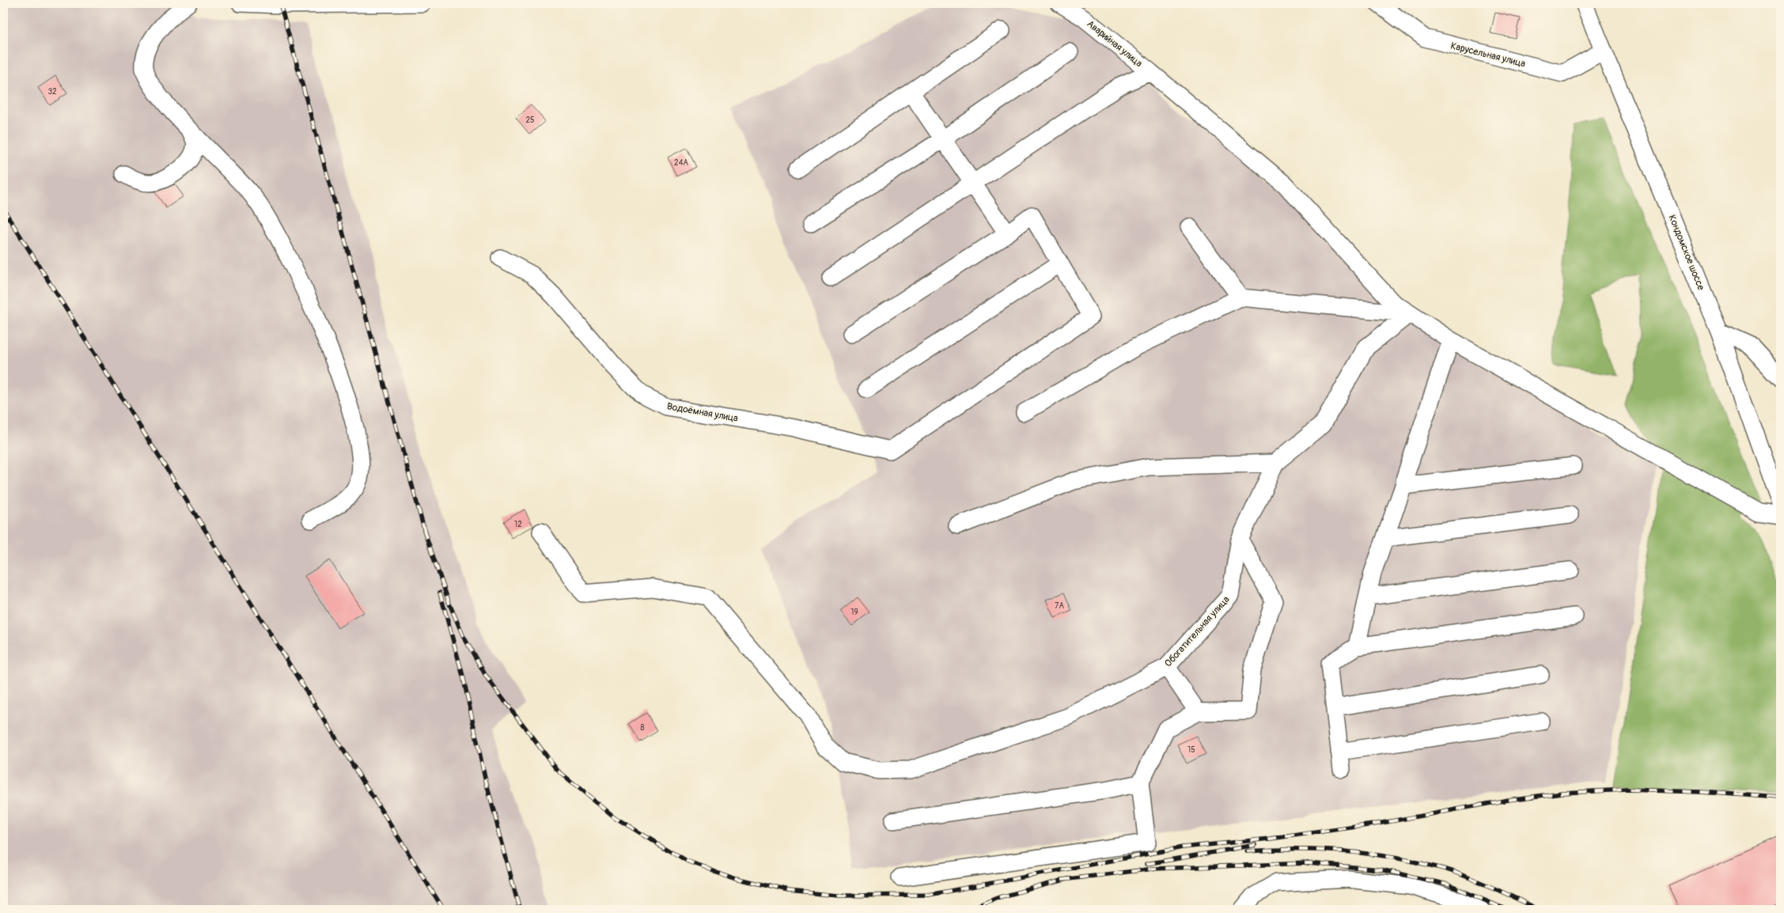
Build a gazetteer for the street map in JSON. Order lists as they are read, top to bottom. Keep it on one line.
{"streets":{"street":["Аварийная улица","Карусельная улица","Кондомское шоссе","Водоёмная улица","Обогатительная улица"]},"crossings":[["Аварийная улица","Обогатительная улица"],["Карусельная улица","Кондомское шоссе"]],"house_numbers":["32","25","24А","12","7А","19","8","15"]}
